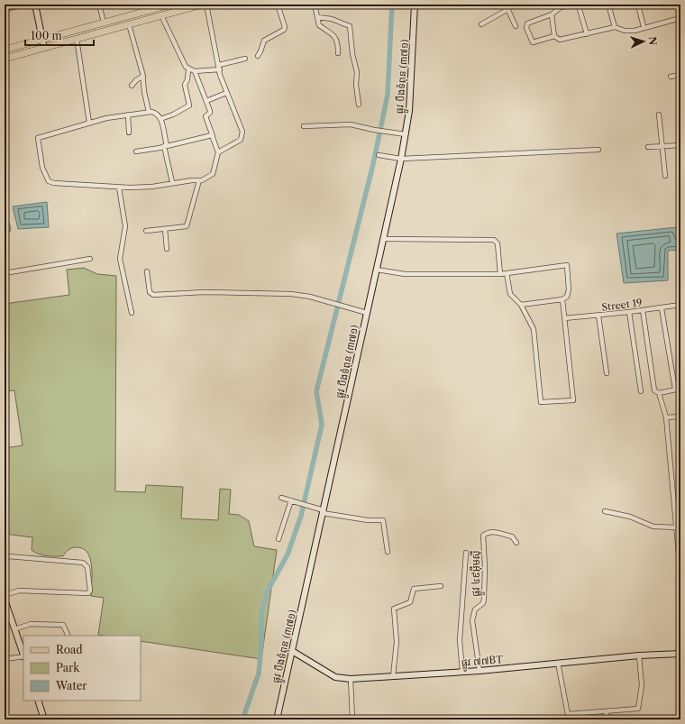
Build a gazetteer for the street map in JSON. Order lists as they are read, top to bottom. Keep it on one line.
{"streets":{"main road":["ផ្លូវ បឹងទំពុន (៣៧១)","ផ្លូវ ៧៧BT"],"street":["Street 19","ផ្លូវ ៤៩អ៊ឹមស៊ី"]},"crossings":[["ផ្លូវ បឹងទំពុន (៣៧១)","ផ្លូវ ៧៧BT"],["ផ្លូវ ៤៩អ៊ឹមស៊ី","ផ្លូវ ៧៧BT"]],"legend":["Road","Park","Water"],"scale_bar":"100 m","north":"right"}
